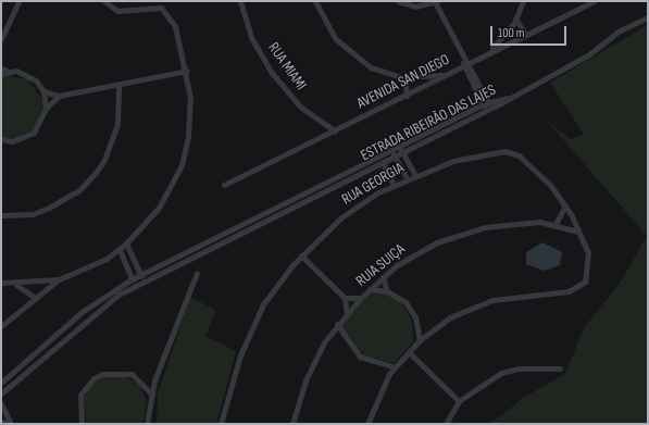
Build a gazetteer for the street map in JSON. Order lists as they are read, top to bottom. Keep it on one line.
{"streets":{"street":["RUA MIAMI","AVENIDA SAN DIEGO","ESTRADA RIBEIRÃO DAS LAJES","RUA GEORGIA","RUIA SUIÇA"]},"crossings":[["RUA MIAMI","AVENIDA SAN DIEGO"],["RUA GEORGIA","RUIA SUIÇA"]],"scale_bar":"100 m"}
